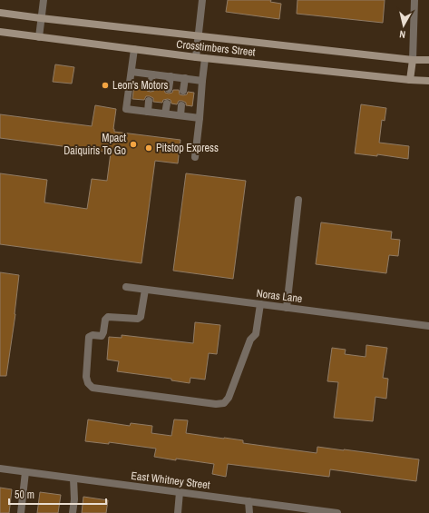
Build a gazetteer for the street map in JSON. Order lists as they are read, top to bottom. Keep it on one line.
{"streets":{"main road":["Crosstimbers Street"],"street":["Noras Lane","East Whitney Street"]},"places":["Leon's Motors","Mpact Daiquiris To Go","Pitstop Express"],"scale_bar":"50 m","north":"bottom"}
